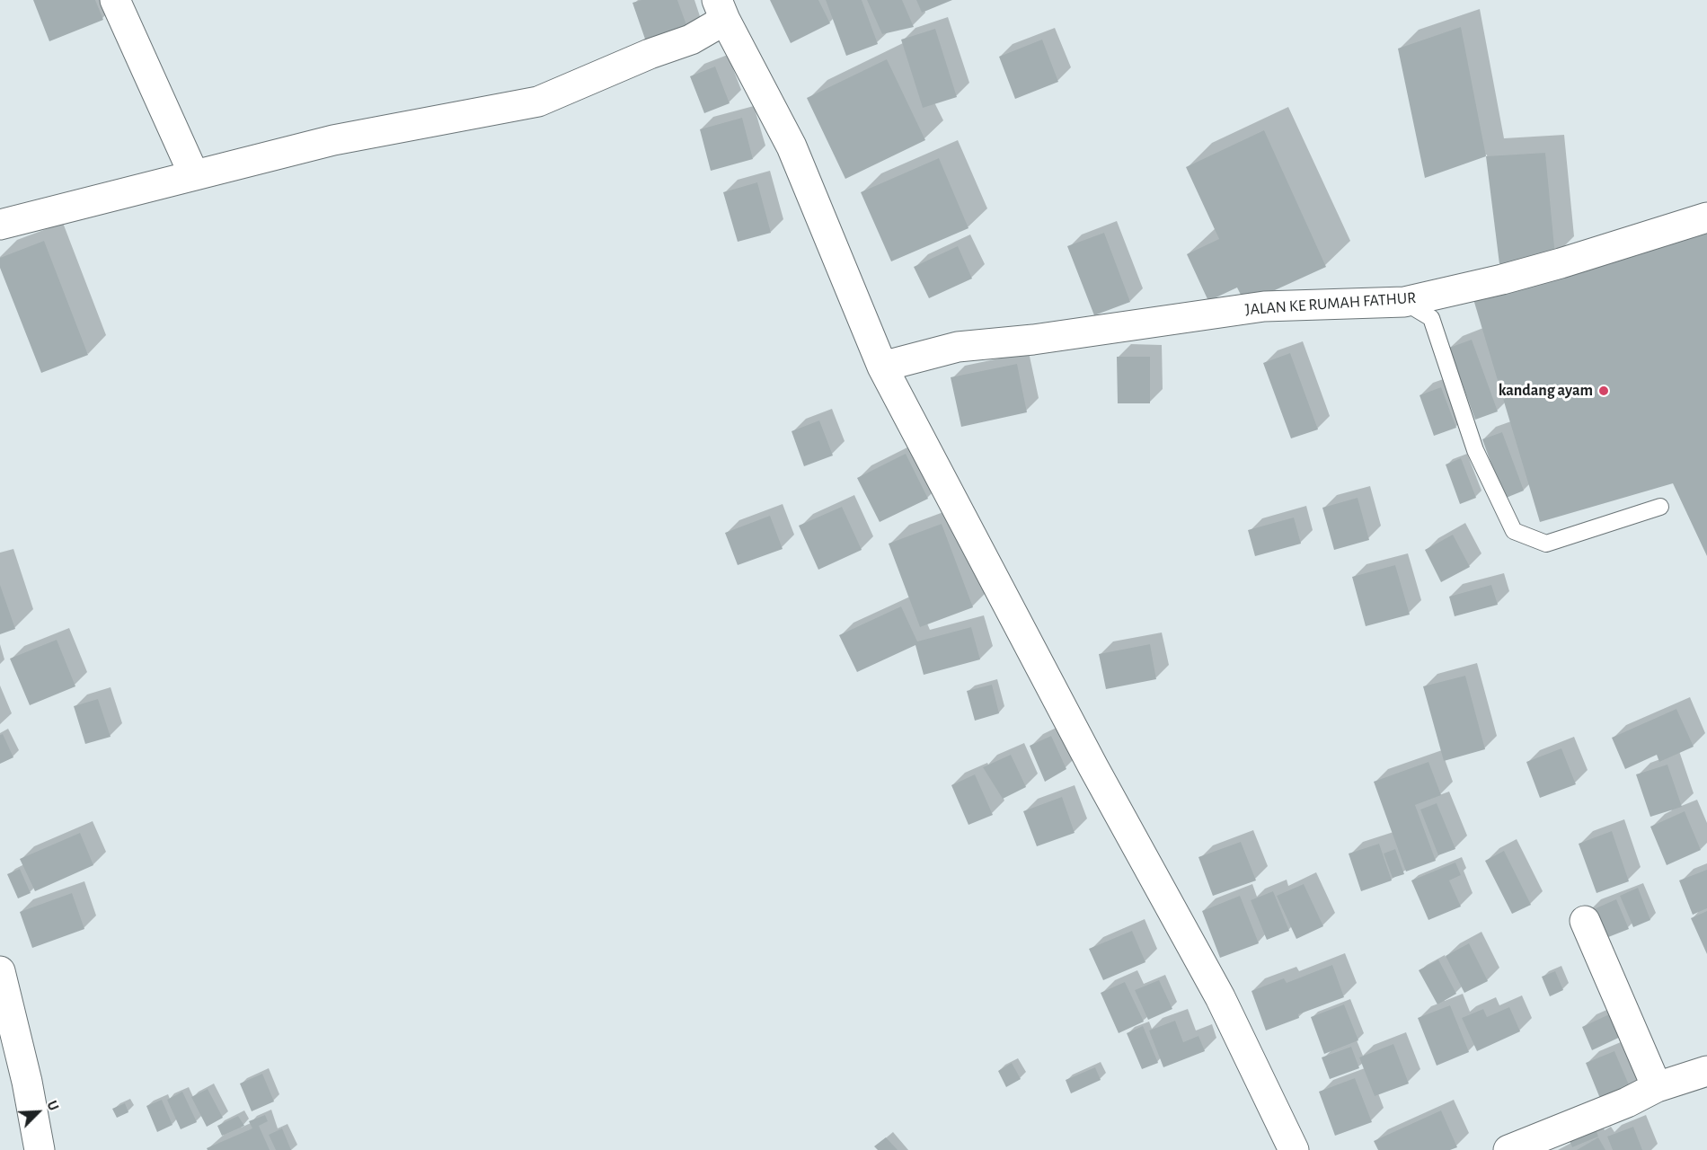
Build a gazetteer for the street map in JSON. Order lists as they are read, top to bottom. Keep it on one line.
{"streets":{"street":["JALAN KE RUMAH FATHUR"]},"places":["kandang ayam"],"north":"top right"}
